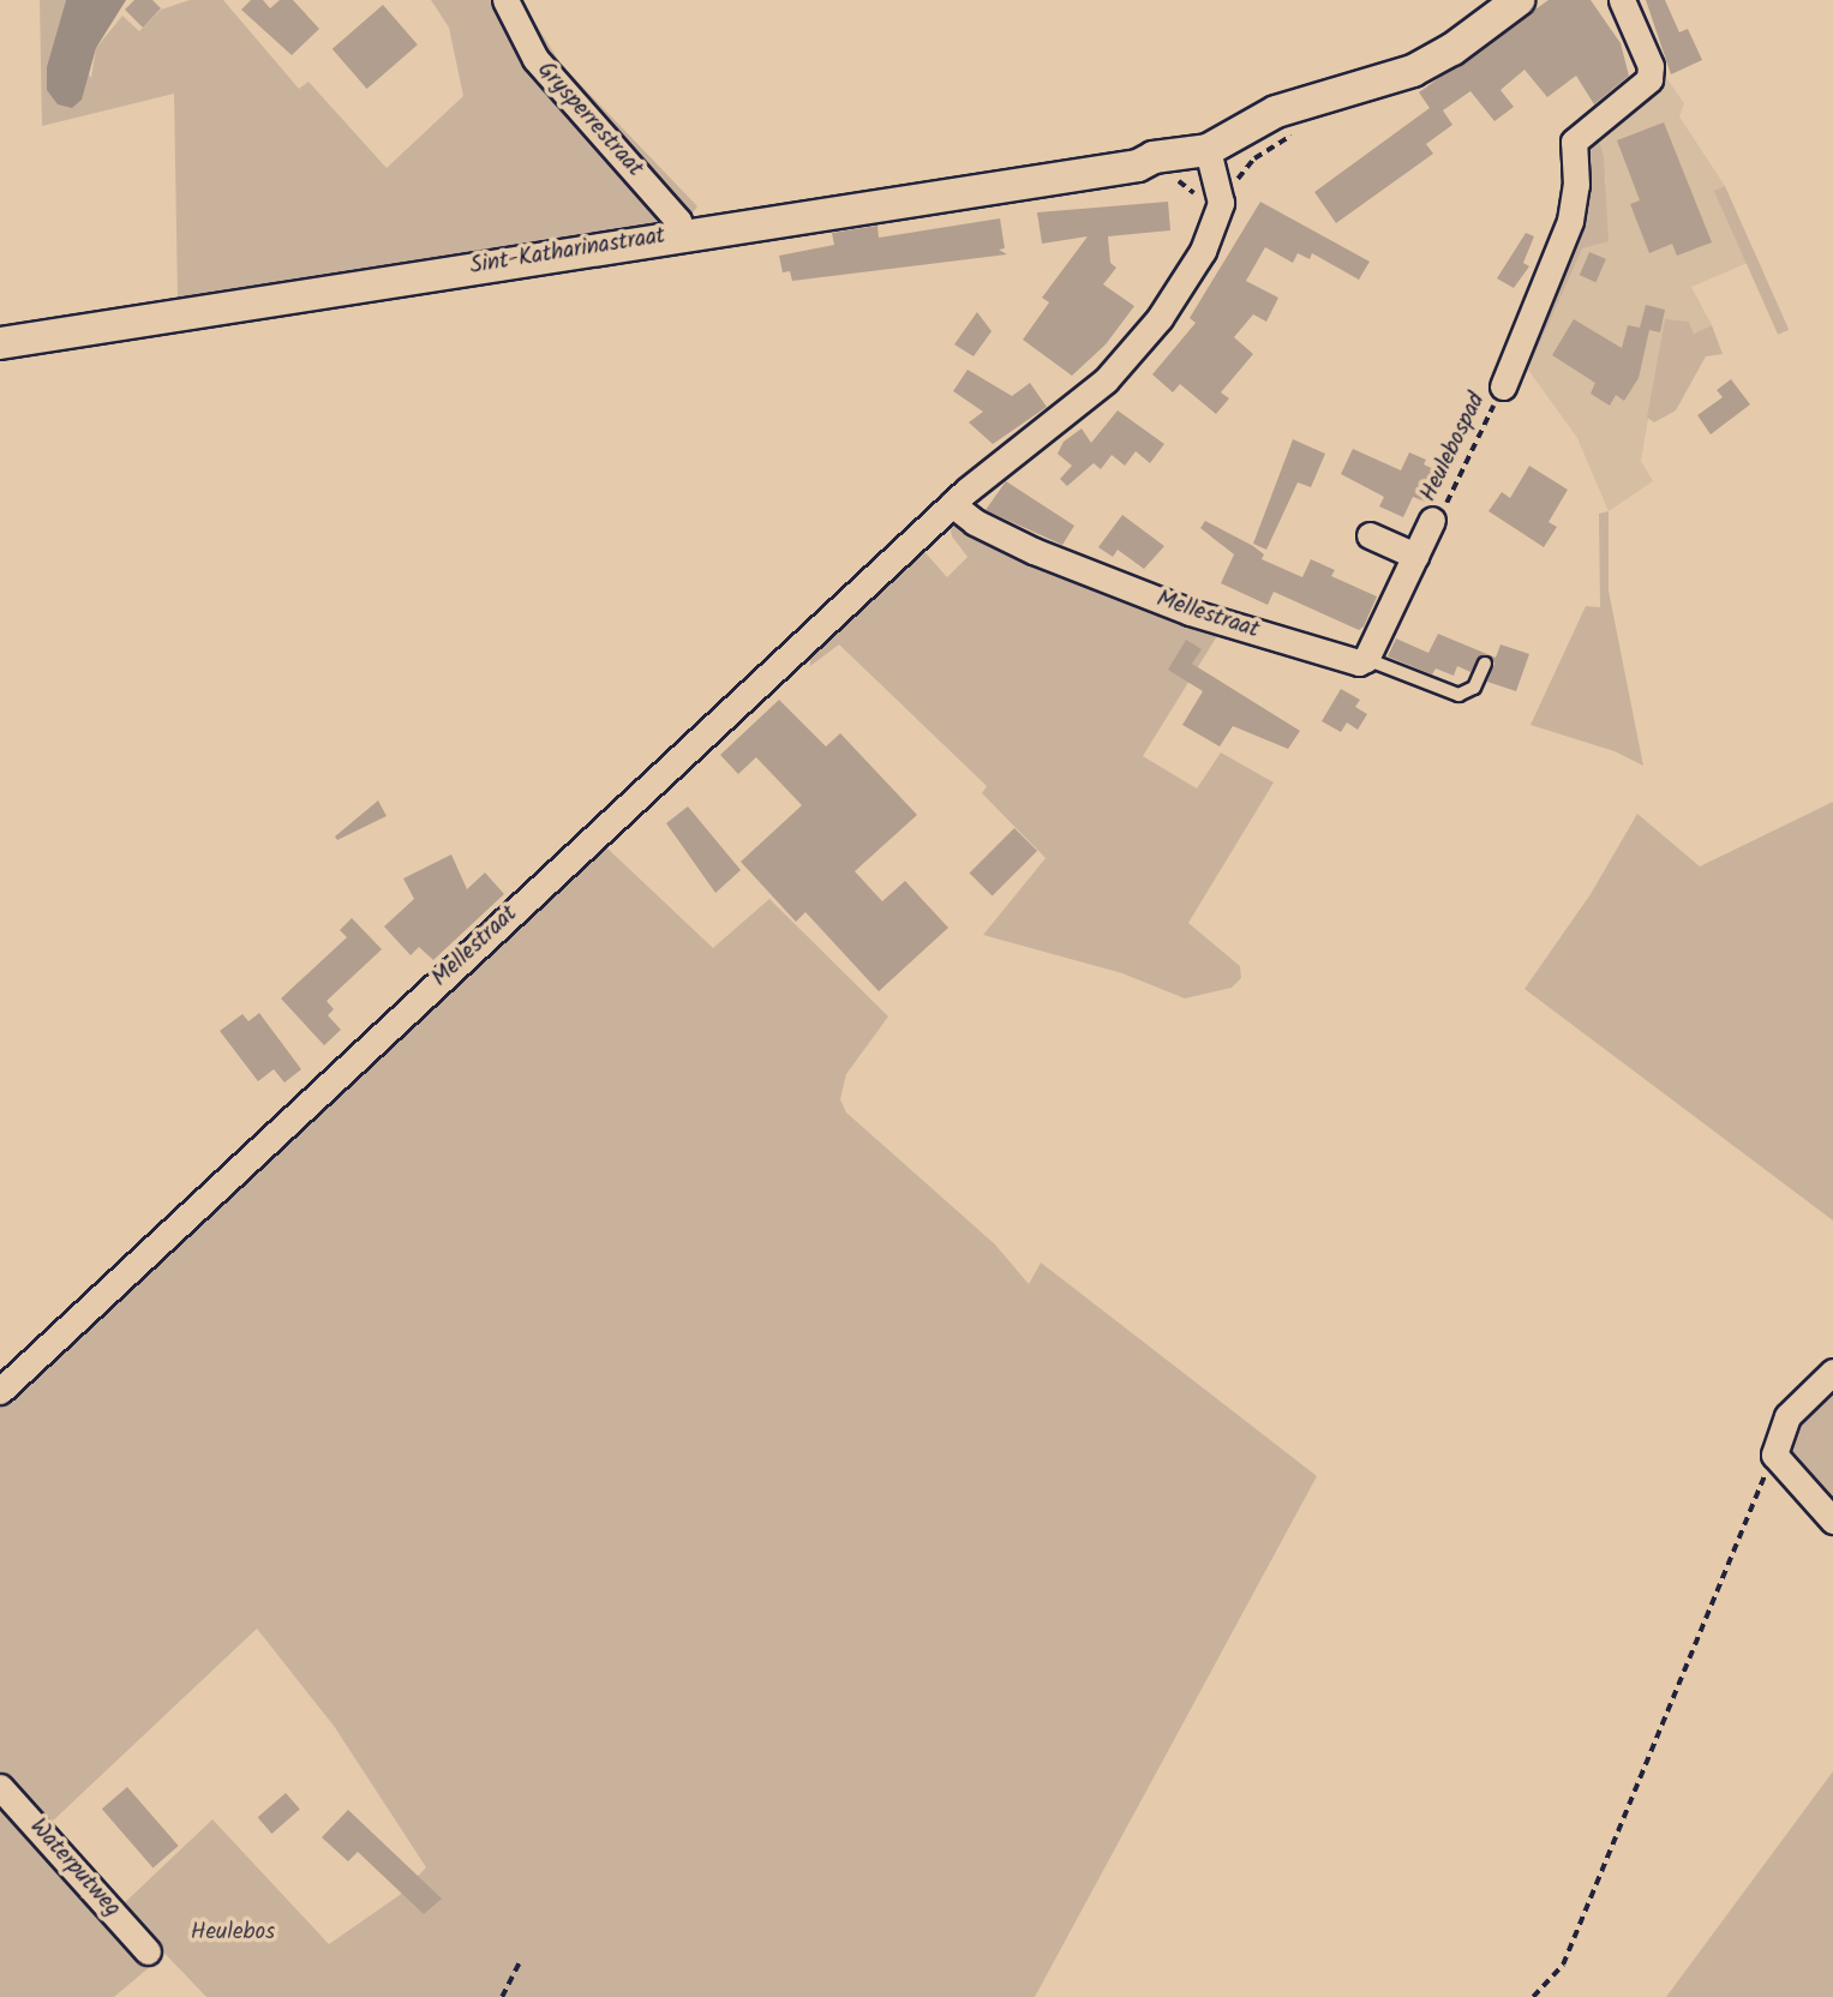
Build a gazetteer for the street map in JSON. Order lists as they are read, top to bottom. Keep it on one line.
{"streets":{"street":["Grysperrestraat","Sint-Katharinastraat","Mellestraat","Waterputweg"],"path":["Heulebospad"]},"crossings":[["Grysperrestraat","Sint-Katharinastraat"],["Sint-Katharinastraat","Mellestraat"]],"parks":["Heulebos"]}
